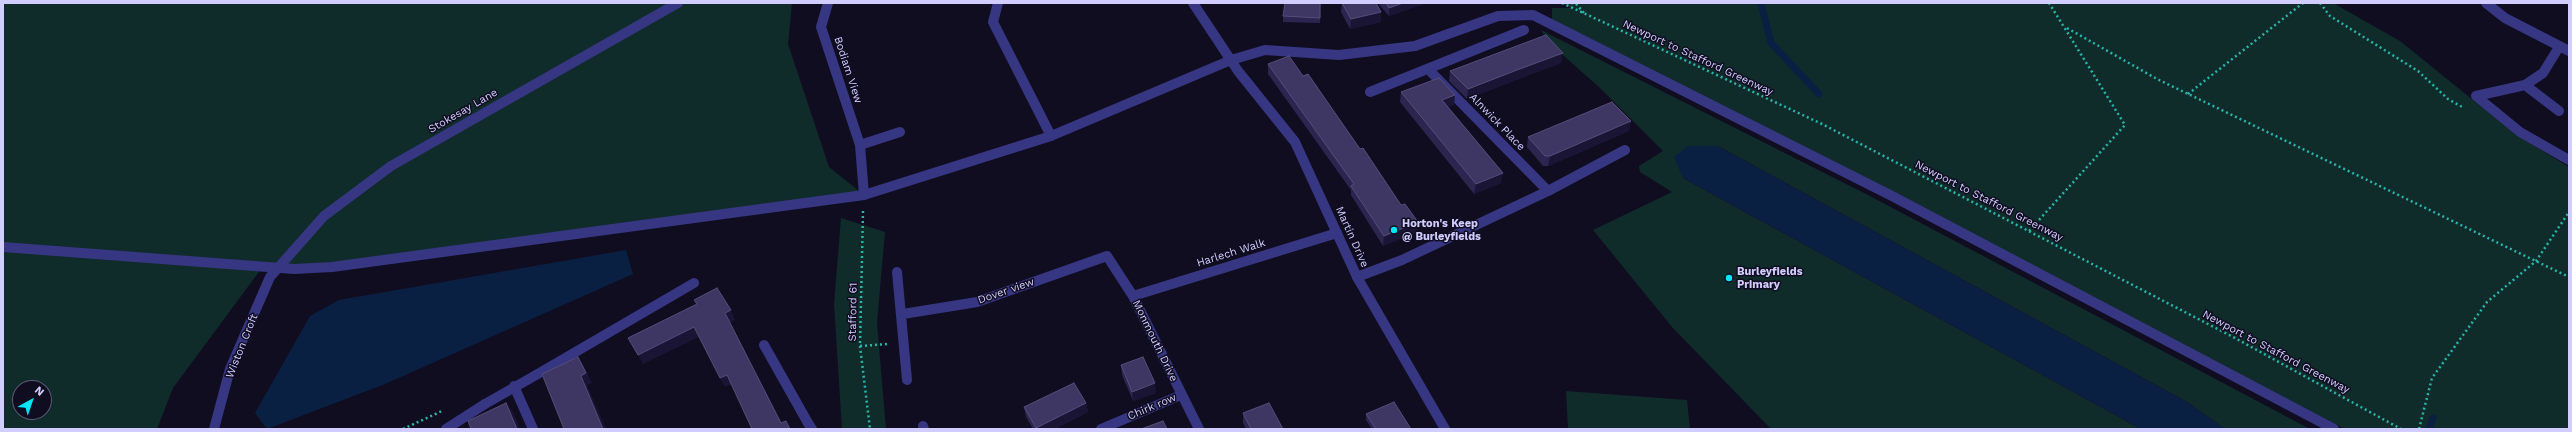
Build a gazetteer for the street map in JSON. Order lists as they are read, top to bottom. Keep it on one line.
{"streets":{"street":["Bodiam View","Stokesay Lane","Alnwick Place","Martin Drive","Harlech Walk","Dover view","Monmouth Drive","Wiston Croft","Chirk row"],"path":["Newport to Stafford Greenway","Stafford 61"]},"crossings":[["Bodiam View","Stafford 61"],["Stokesay Lane","Wiston Croft"],["Martin Drive","Harlech Walk"],["Harlech Walk","Monmouth Drive"],["Dover view","Monmouth Drive"],["Monmouth Drive","Chirk row"]],"places":["Horton's Keep @ Burleyfields","Burleyfields Primary"],"north":"top right"}
